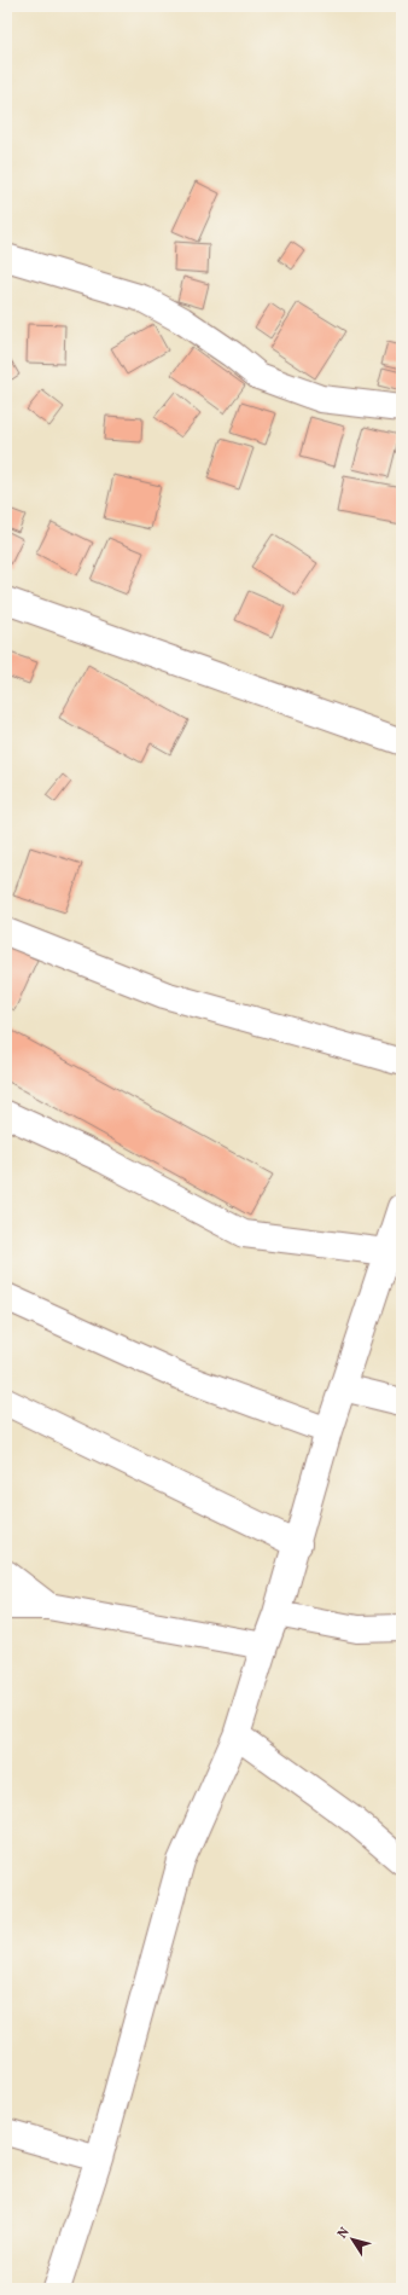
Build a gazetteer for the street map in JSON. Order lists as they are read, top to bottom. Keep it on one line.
{"north":"top left"}
